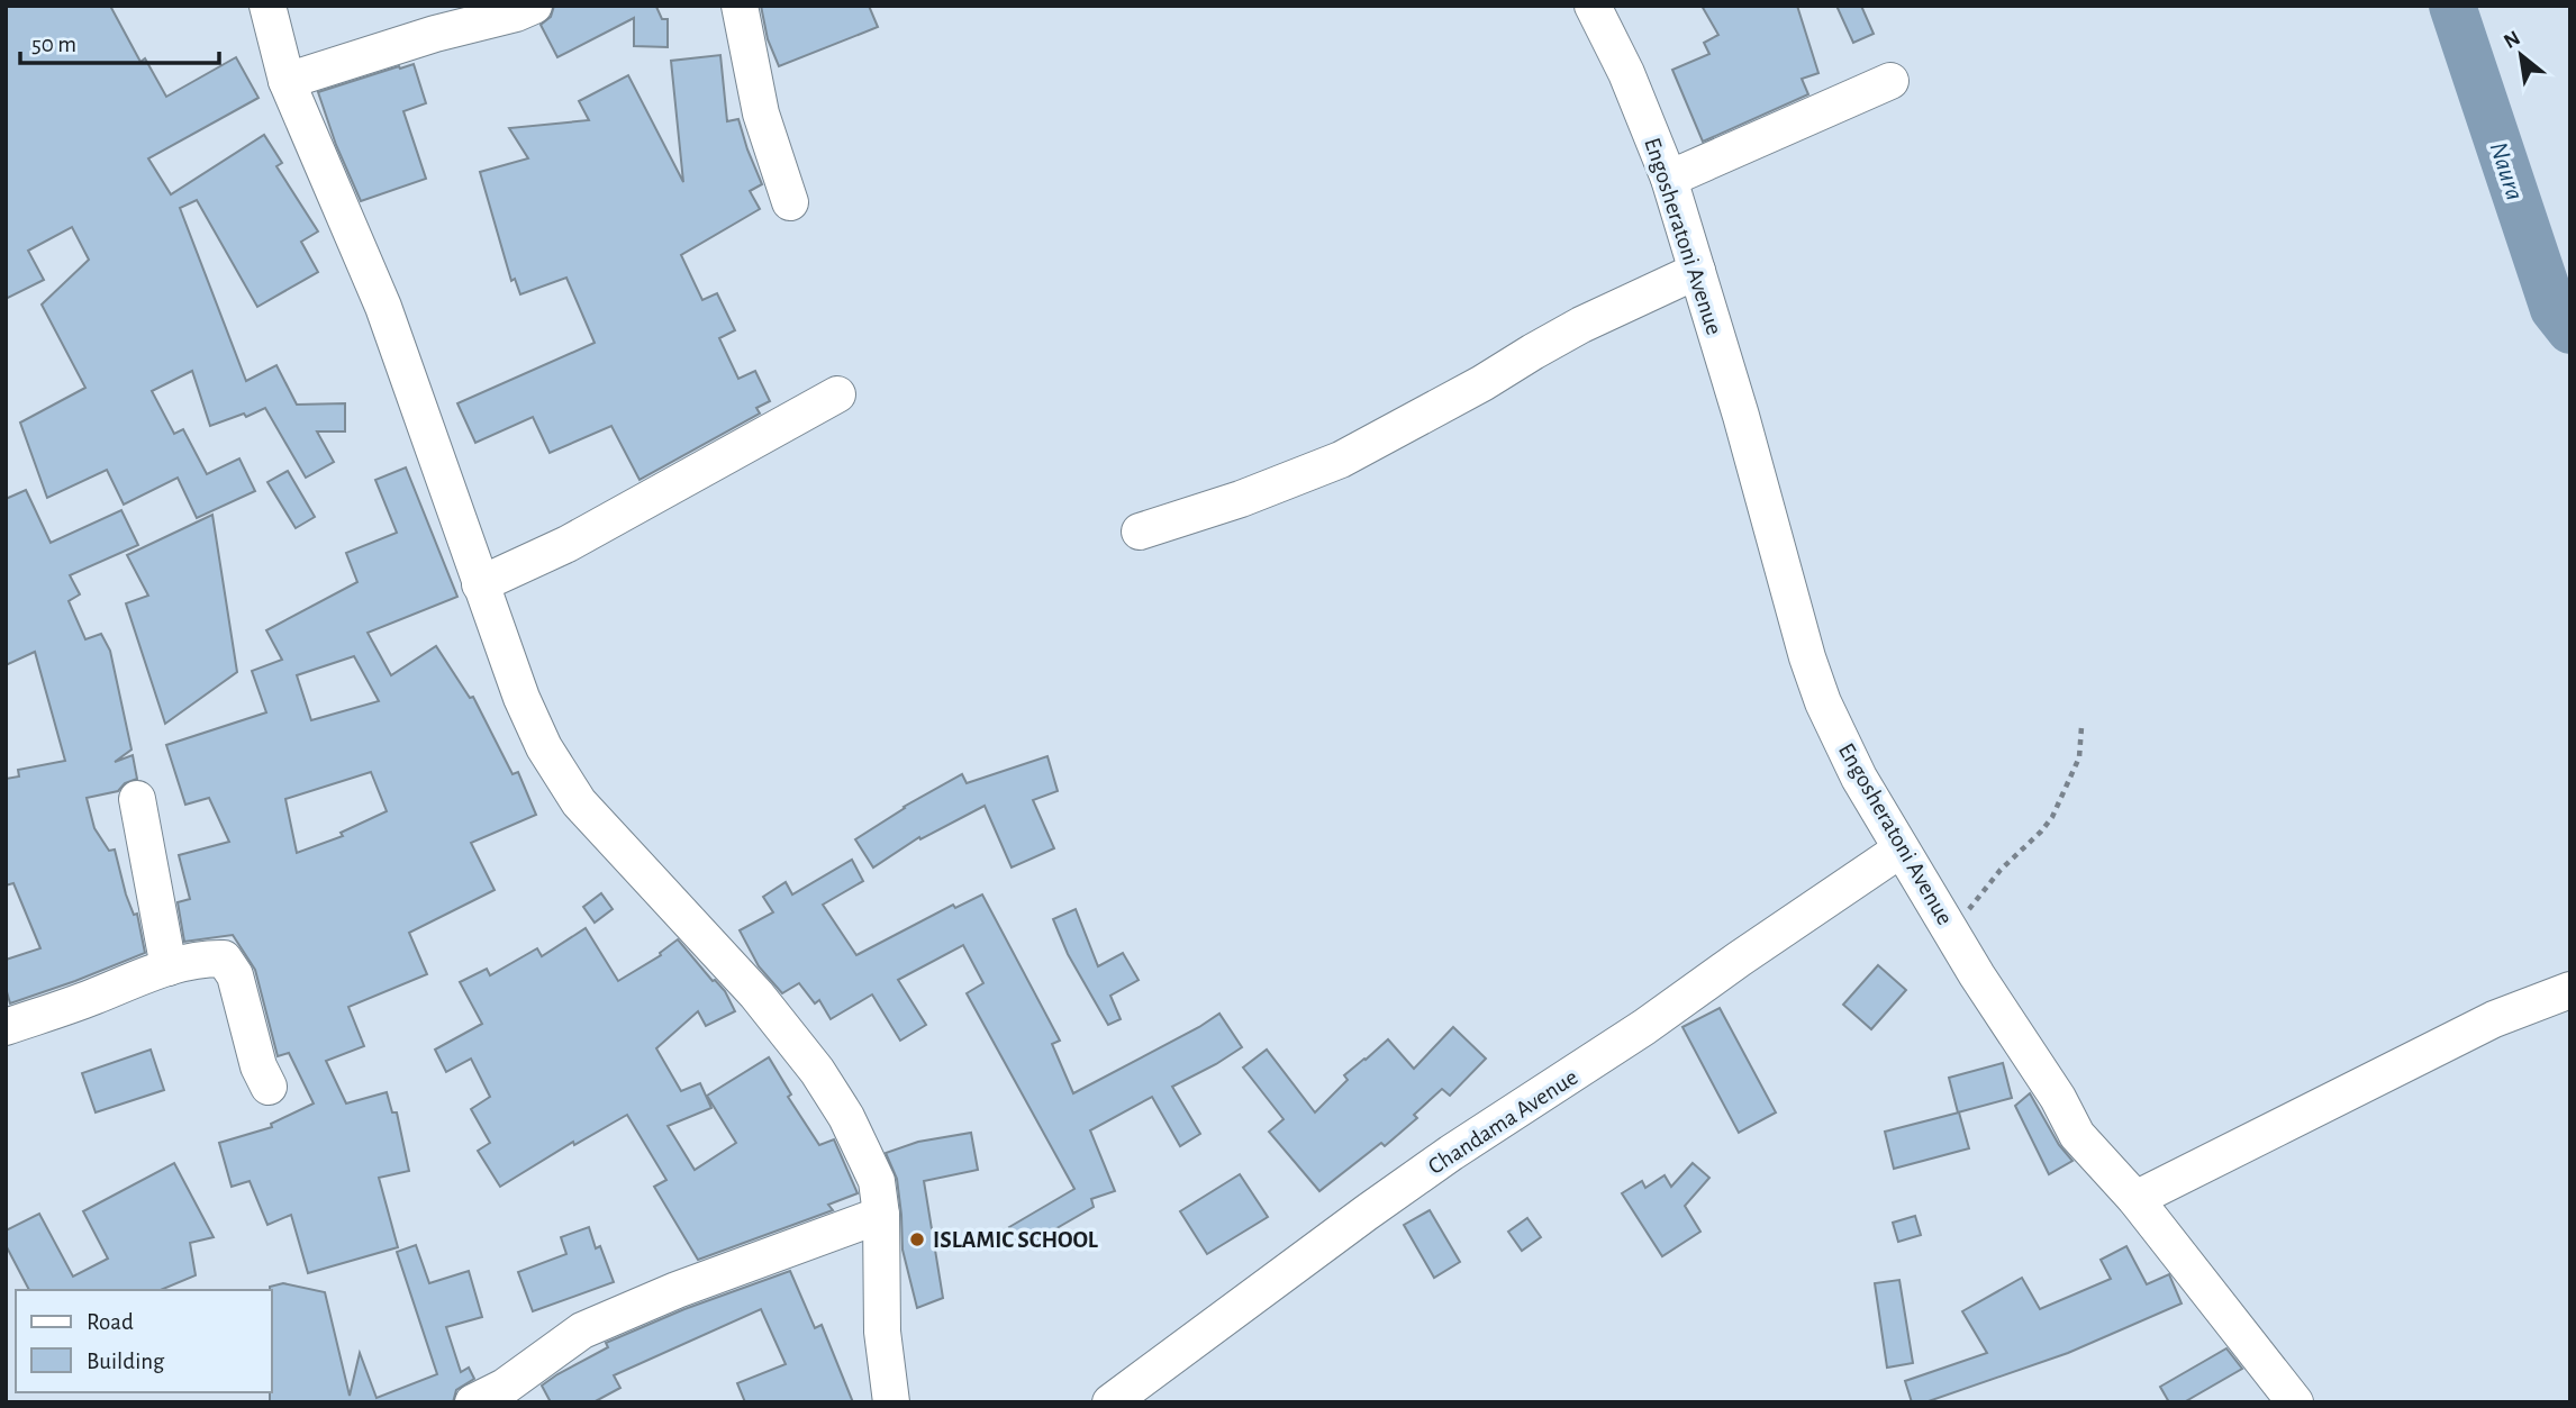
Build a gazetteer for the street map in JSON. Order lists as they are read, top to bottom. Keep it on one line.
{"streets":{"street":["Engosheratoni Avenue","Chandama Avenue"]},"crossings":[["Engosheratoni Avenue","Chandama Avenue"]],"water":["Naura"],"places":["ISLAMIC SCHOOL"],"legend":["Road","Building"],"scale_bar":"50 m","north":"top left"}
